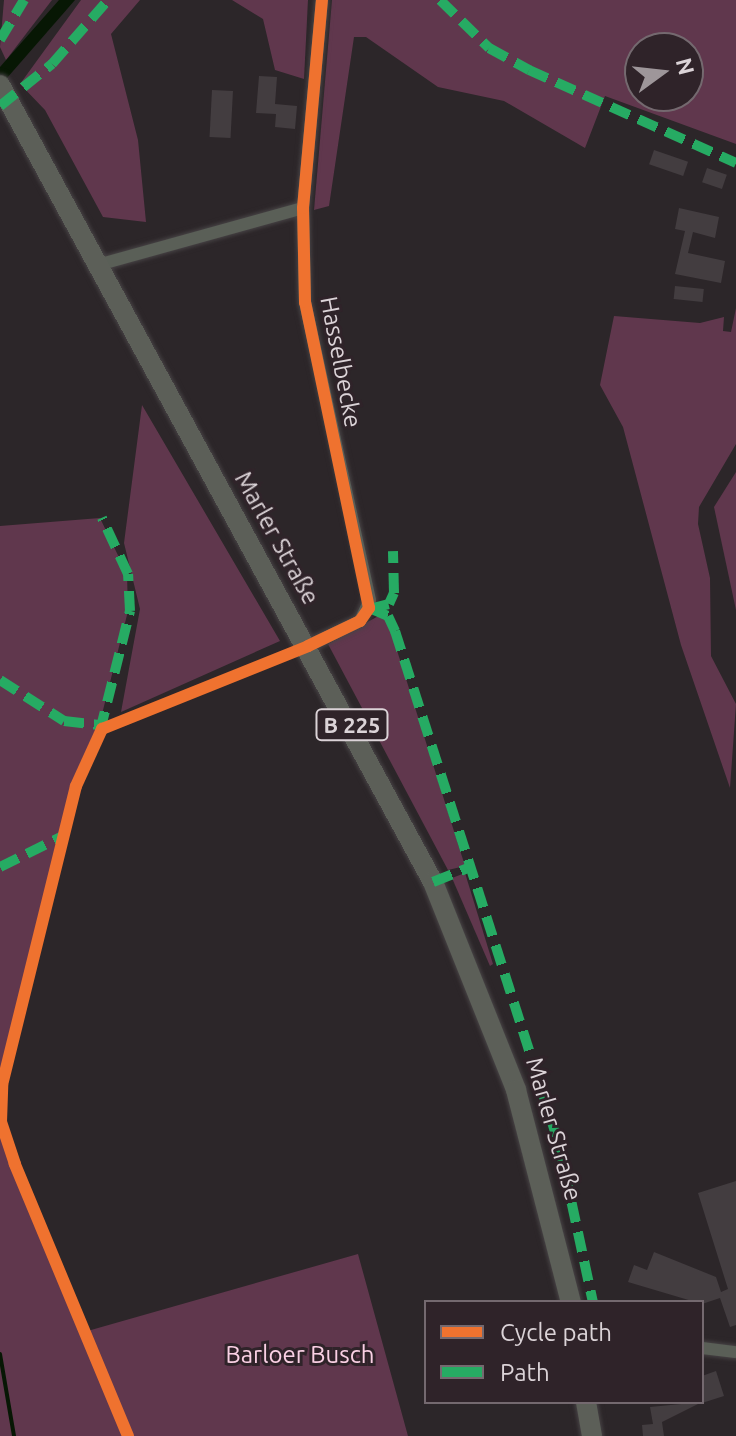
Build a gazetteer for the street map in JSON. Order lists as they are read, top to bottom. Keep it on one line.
{"streets":{"main road":["Marler Straße","B 225"],"street":["Hasselbecke"]},"crossings":[["Hasselbecke","Marler Straße"]],"parks":["Barloer Busch"],"legend":["Cycle path","Path"],"north":"right"}
